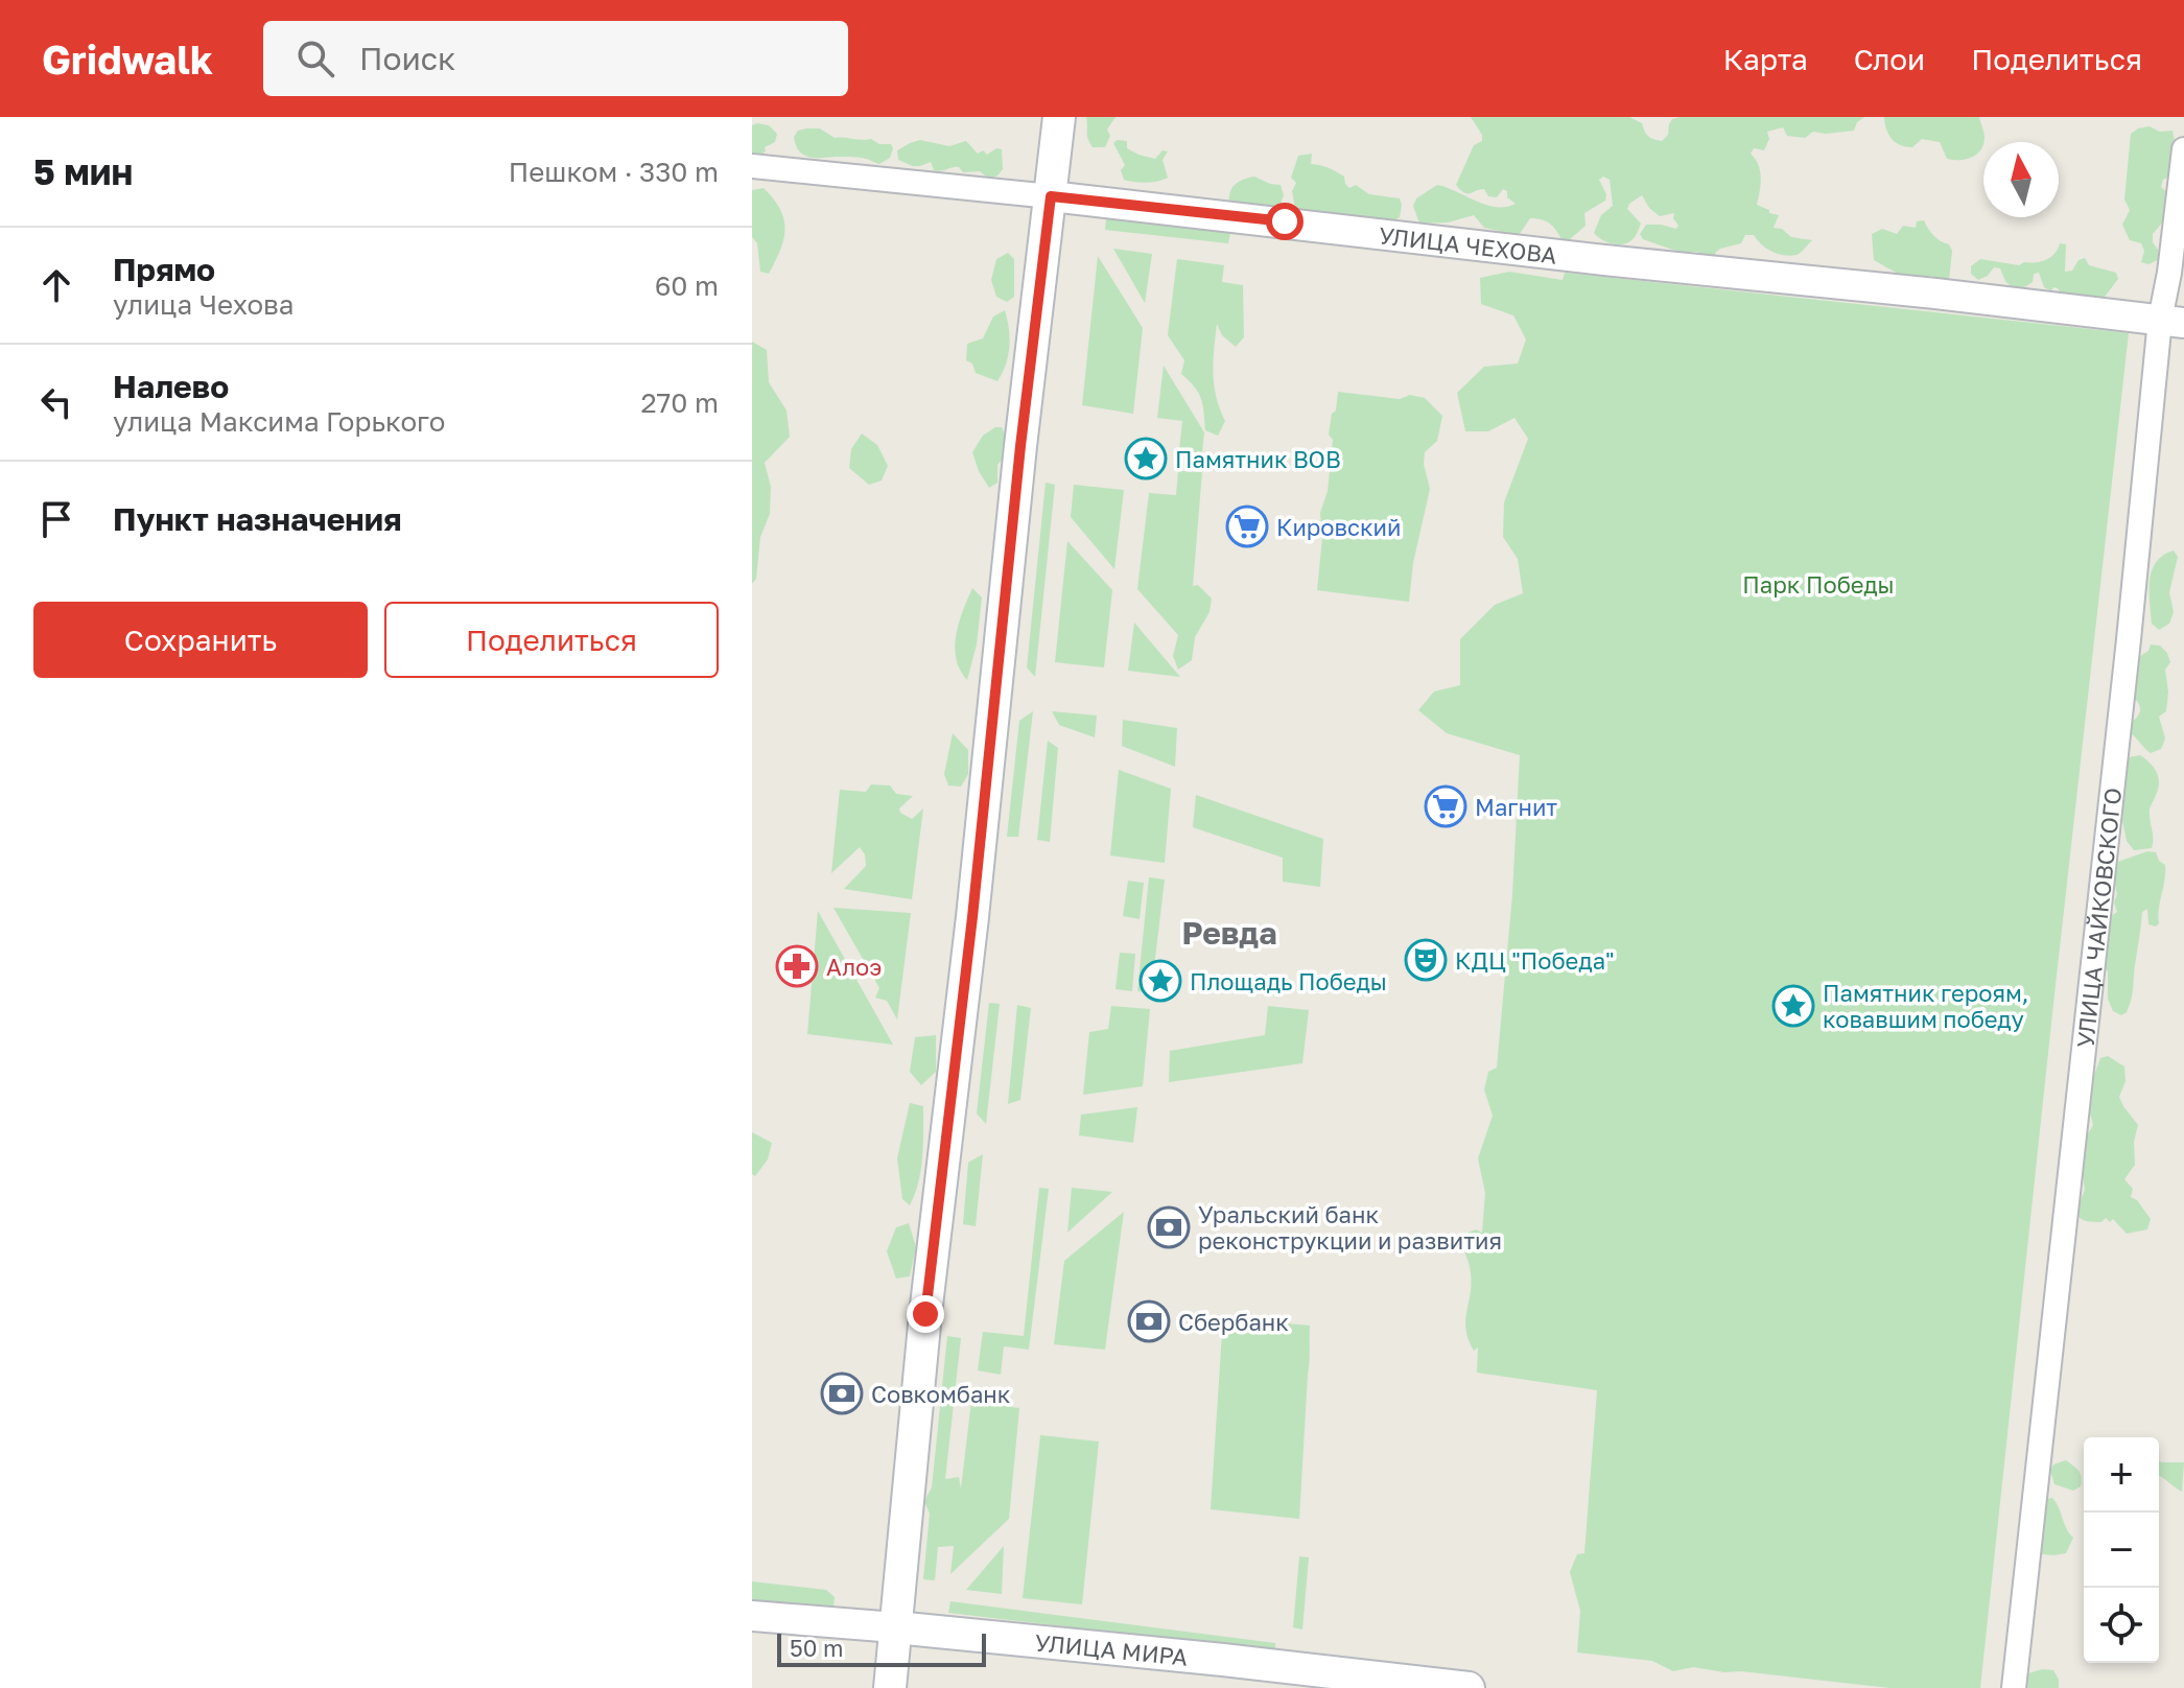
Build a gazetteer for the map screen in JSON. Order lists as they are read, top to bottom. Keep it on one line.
{"streets":{"main road":["УЛИЦА МИРА"],"street":["УЛИЦА ЧЕХОВА","УЛИЦА ЧАЙКОВСКОГО"]},"crossings":[["УЛИЦА ЧЕХОВА","УЛИЦА ЧАЙКОВСКОГО"]],"districts":["Ревда"],"parks":["Парк Победы"],"places":{"place":["Памятник ВОВ","Площадь Победы","Памятник героям, ковавшим победу"],"supermarket":["Кировский","Магнит"],"theatre":["КДЦ \"Победа\""],"pharmacy":["Алоэ"],"bank":["Уральский банк реконструкции и развития","Сбербанк","Совкомбанк"]},"scale_bar":"50 m","north":"top","page":{"header":"Gridwalk","search":"Поиск","nav":["Карта","Слои","Поделиться"],"heading":["5 мин","Пешком · 330 m"],"list":[["Прямо","улица Чехова","60 m"],["Налево","улица Максима Горького","270 m"],"Пункт назначения"],"buttons":["Сохранить","Поделиться"],"map_buttons":["+","−"],"scale":"50 m"}}
